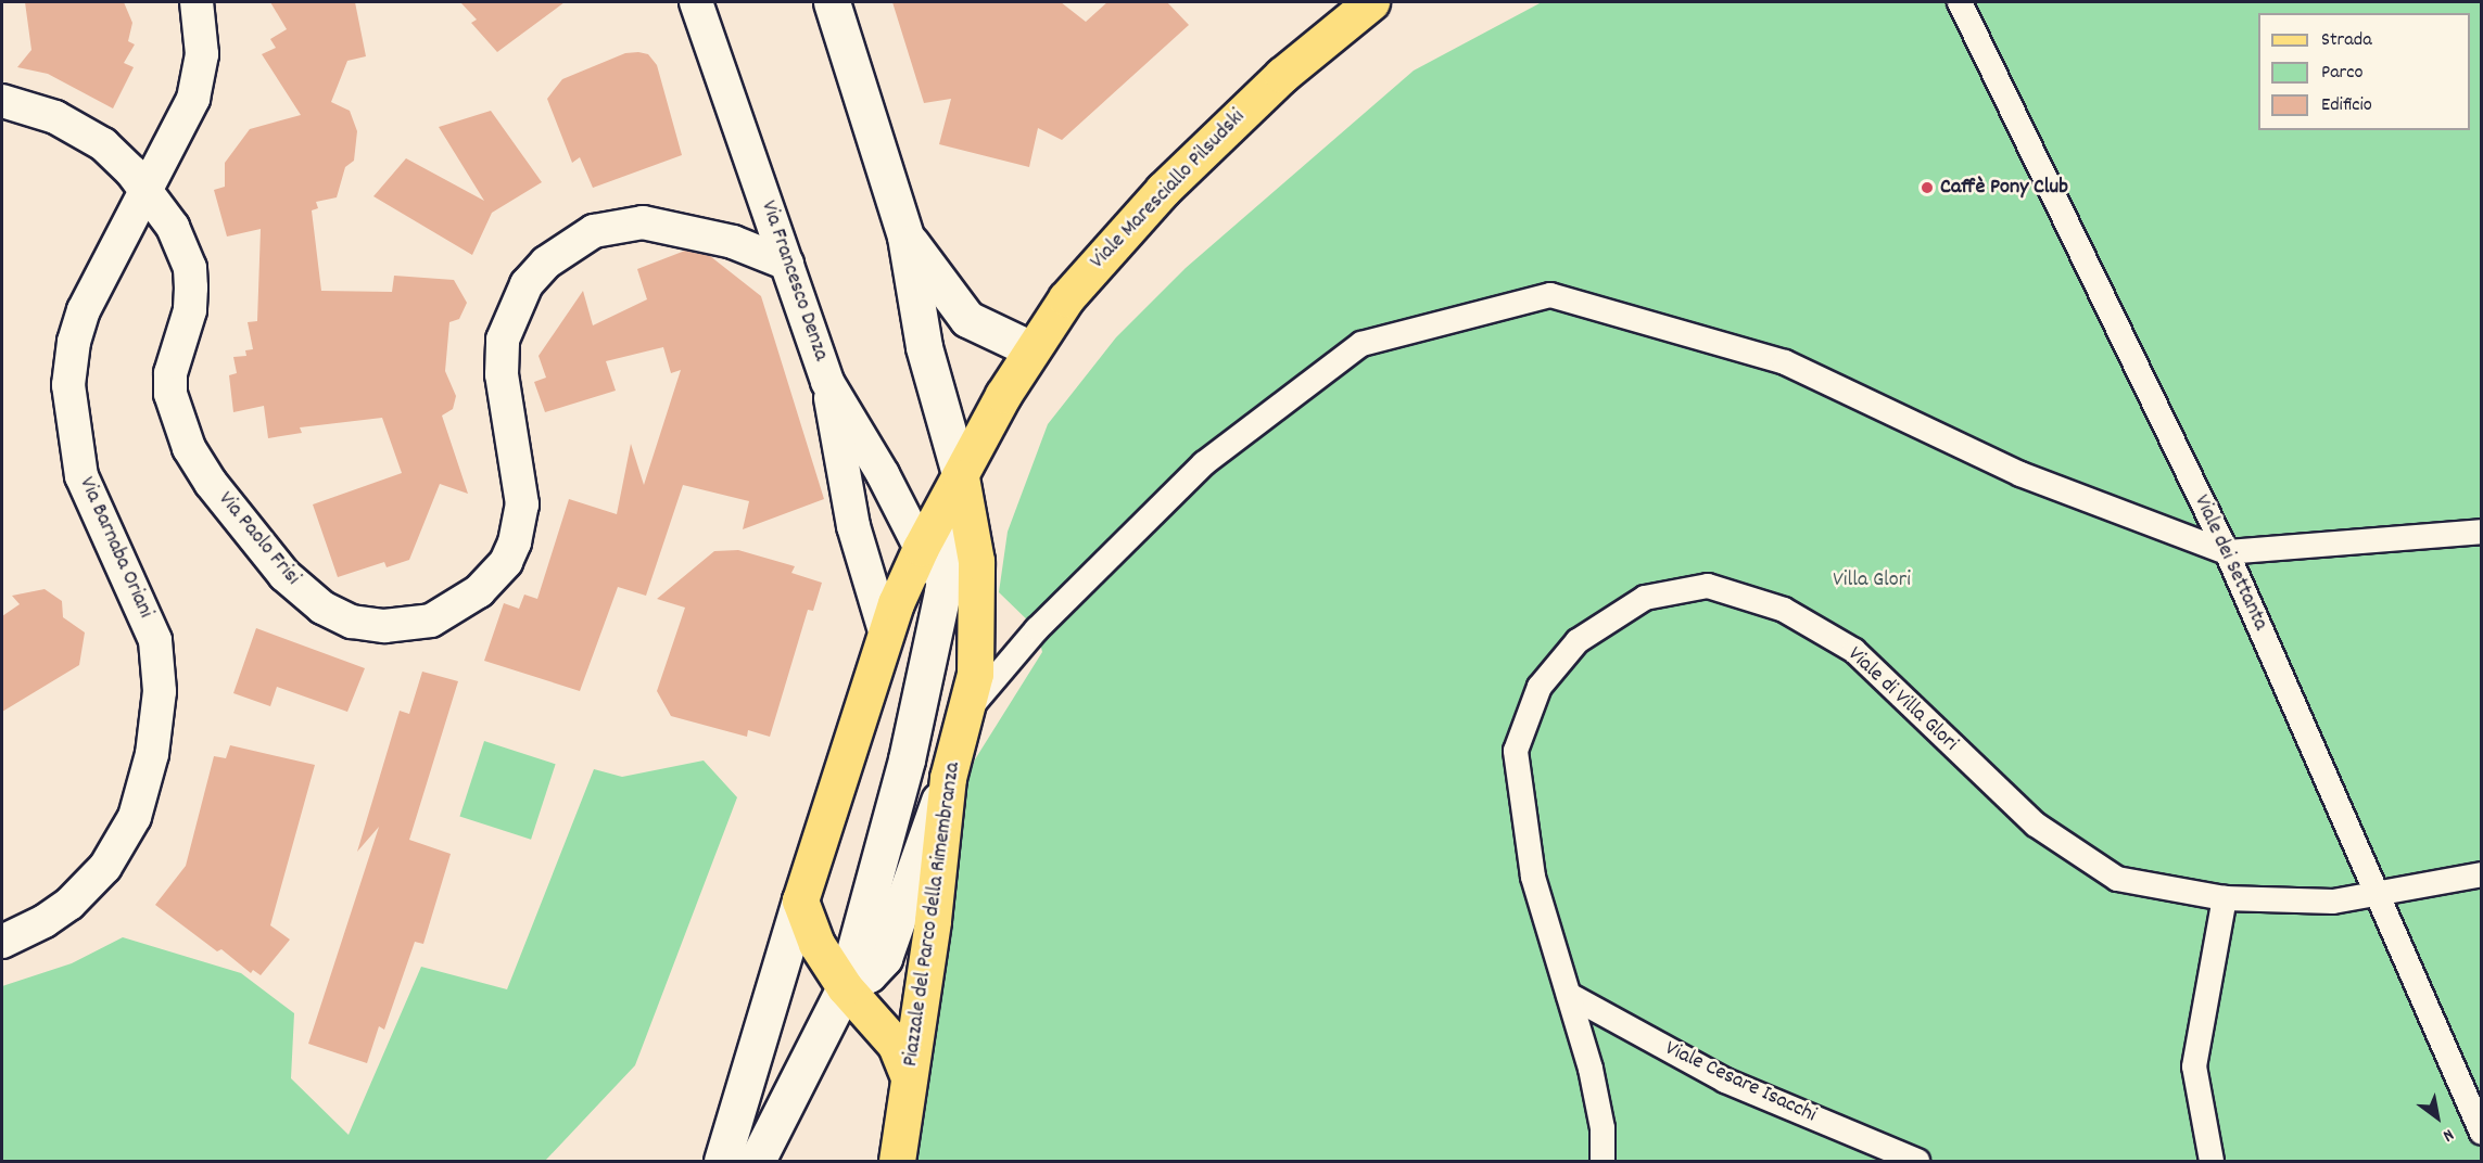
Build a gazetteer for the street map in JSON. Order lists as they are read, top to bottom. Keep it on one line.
{"streets":{"main road":["Viale Maresciallo Pilsudski","Piazzale del Parco della Rimembranza"],"street":["Via Francesco Denza","Via Paolo Frisi","Via Barnaba Oriani","Viale dei Settanta","Viale di Villa Glori","Viale Cesare Isacchi"]},"crossings":[["Viale Maresciallo Pilsudski","Piazzale del Parco della Rimembranza"],["Via Francesco Denza","Via Paolo Frisi"],["Via Paolo Frisi","Via Barnaba Oriani"],["Viale dei Settanta","Viale di Villa Glori"],["Viale di Villa Glori","Viale Cesare Isacchi"]],"parks":["Villa Glori"],"places":["Caffè Pony Club"],"legend":["Strada","Parco","Edificio"],"north":"bottom right"}
